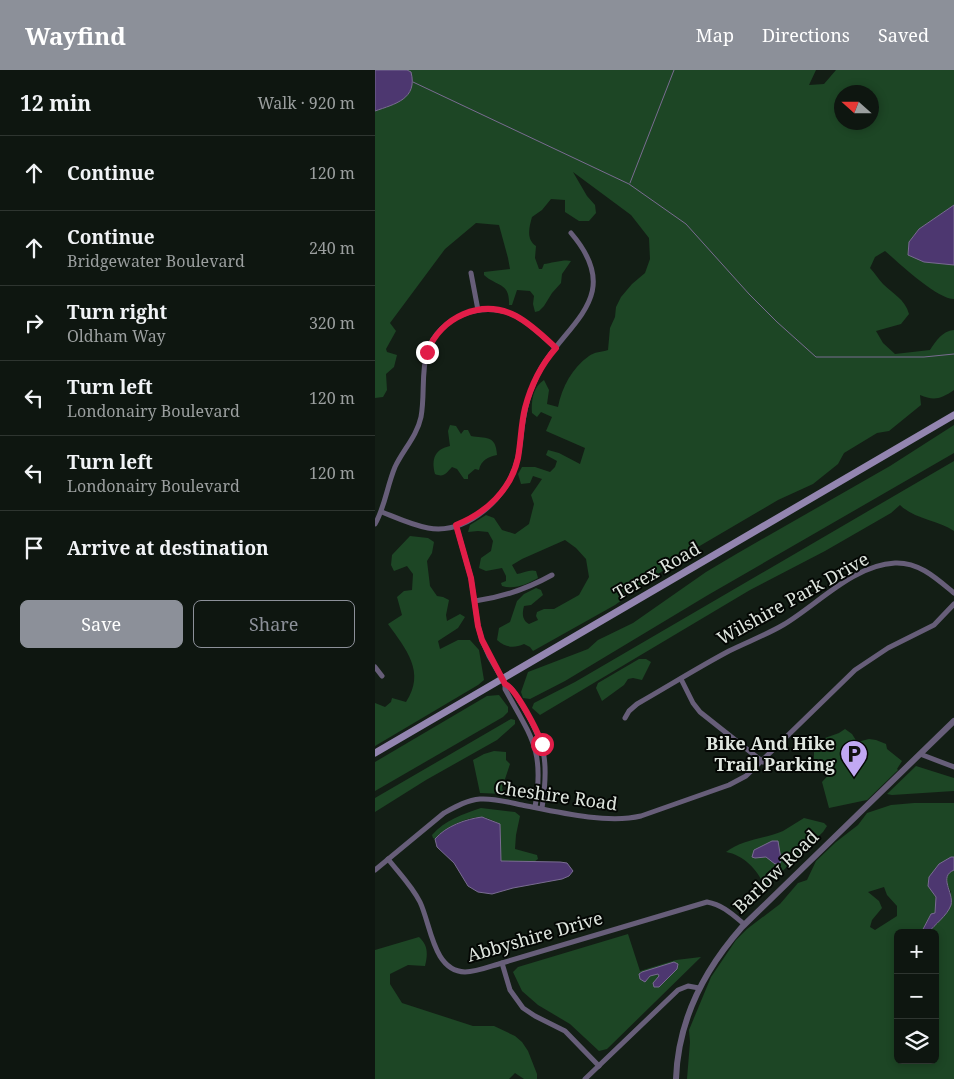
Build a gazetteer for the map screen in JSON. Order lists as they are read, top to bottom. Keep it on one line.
{"streets":{"main road":["Terex Road"],"street":["Wilshire Park Drive","Cheshire Road","Barlow Road","Abbyshire Drive"]},"crossings":[["Cheshire Road","Abbyshire Drive"],["Barlow Road","Abbyshire Drive"]],"places":{"parking":["Bike And Hike Trail Parking"]},"north":"left","page":{"header":"Wayfind","nav":["Map","Directions","Saved"],"heading":["12 min","Walk · 920 m"],"list":[["Continue","120 m"],["Continue","Bridgewater Boulevard","240 m"],["Turn right","Oldham Way","320 m"],["Turn left","Londonairy Boulevard","120 m"],["Turn left","Londonairy Boulevard","120 m"],"Arrive at destination"],"buttons":["Save","Share"],"map_buttons":["+","−"]}}
